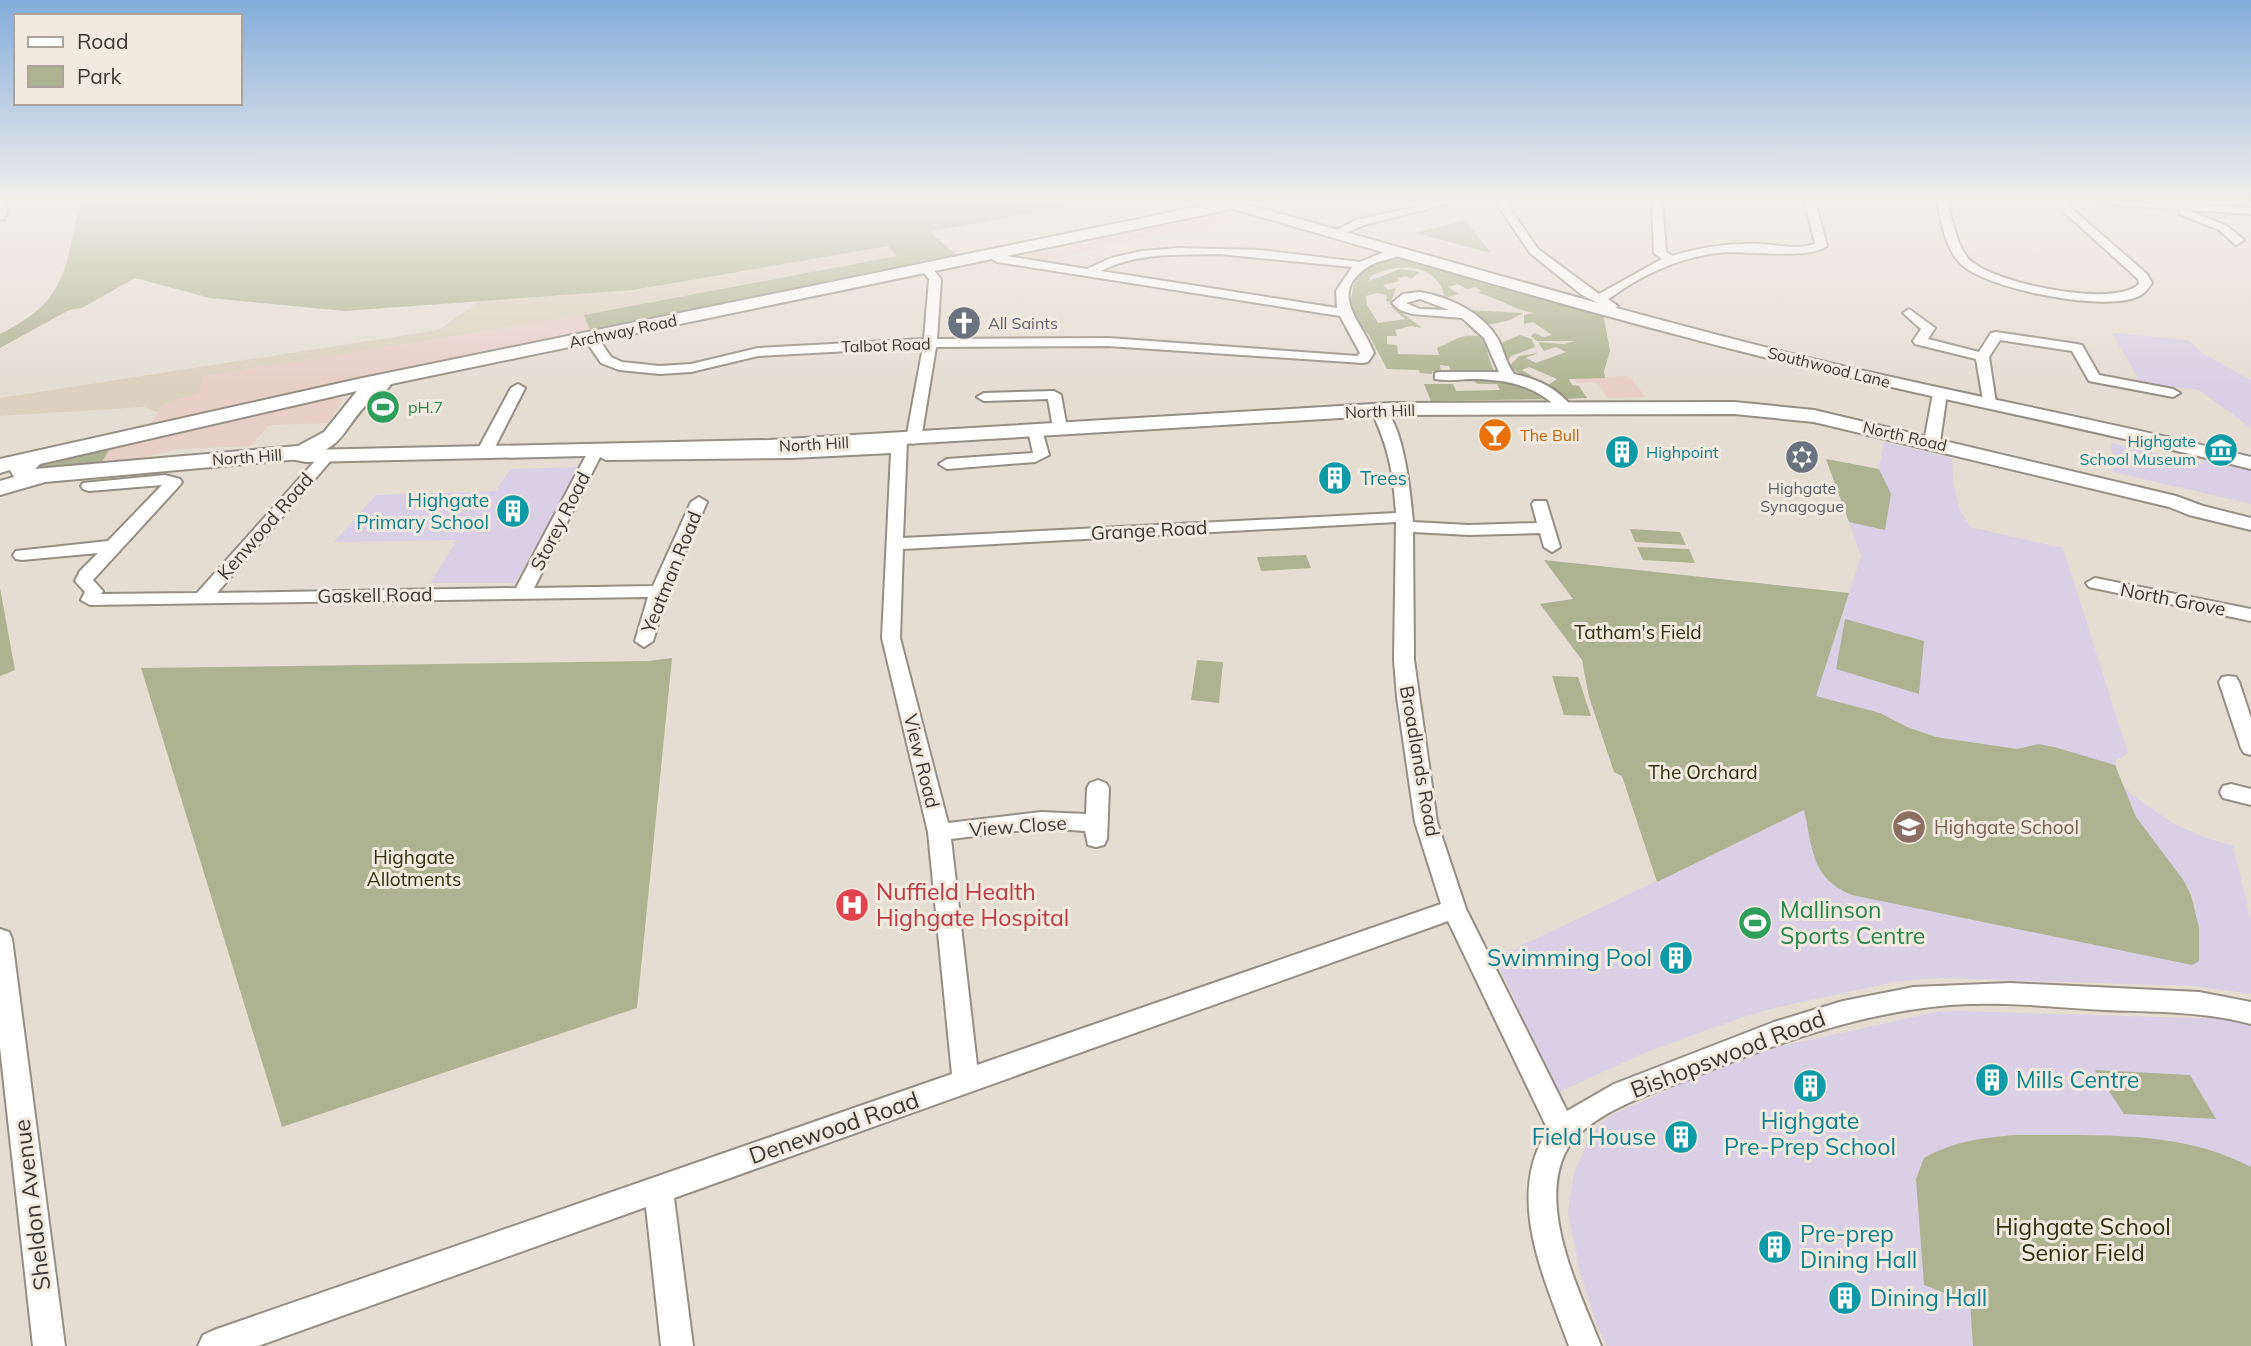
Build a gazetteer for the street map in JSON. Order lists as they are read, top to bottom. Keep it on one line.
{"streets":{"highway":["Archway Road","North Hill"],"main road":["Southwood Lane","North Road"],"street":["Talbot Road","Storey Road","Kenwood Road","Grange Road","Yeatman Road","Gaskell Road","North Grove","View Road","Broadlands Road","View Close","Bishopswood Road","Denewood Road","Sheldon Avenue"]},"crossings":[["Archway Road","Talbot Road"],["Archway Road","North Hill"],["Archway Road","View Road"],["Talbot Road","View Road"],["North Hill","North Road"],["North Hill","Storey Road"],["North Hill","Kenwood Road"],["North Hill","View Road"],["North Hill","Broadlands Road"],["Storey Road","Gaskell Road"],["Kenwood Road","Gaskell Road"],["Grange Road","View Road"],["Grange Road","Broadlands Road"],["Yeatman Road","Gaskell Road"],["View Road","View Close"],["View Road","Denewood Road"],["Broadlands Road","Bishopswood Road"],["Broadlands Road","Denewood Road"]],"parks":["Tatham's Field","The Orchard","Highgate Allotments","Highgate School Senior Field"],"places":{"church":["All Saints"],"sports":["pH.7","Mallinson Sports Centre"],"bar":["The Bull"],"museum":["Highgate School Museum"],"building":["Highpoint","Trees","Highgate Primary School","Swimming Pool","Mills Centre","Highgate Pre-Prep School","Field House","Pre-prep Dining Hall","Dining Hall"],"synagogue":["Highgate Synagogue"],"school or university":["Highgate School"],"hospital":["Nuffield Health Highgate Hospital"]},"legend":["Road","Park"]}
